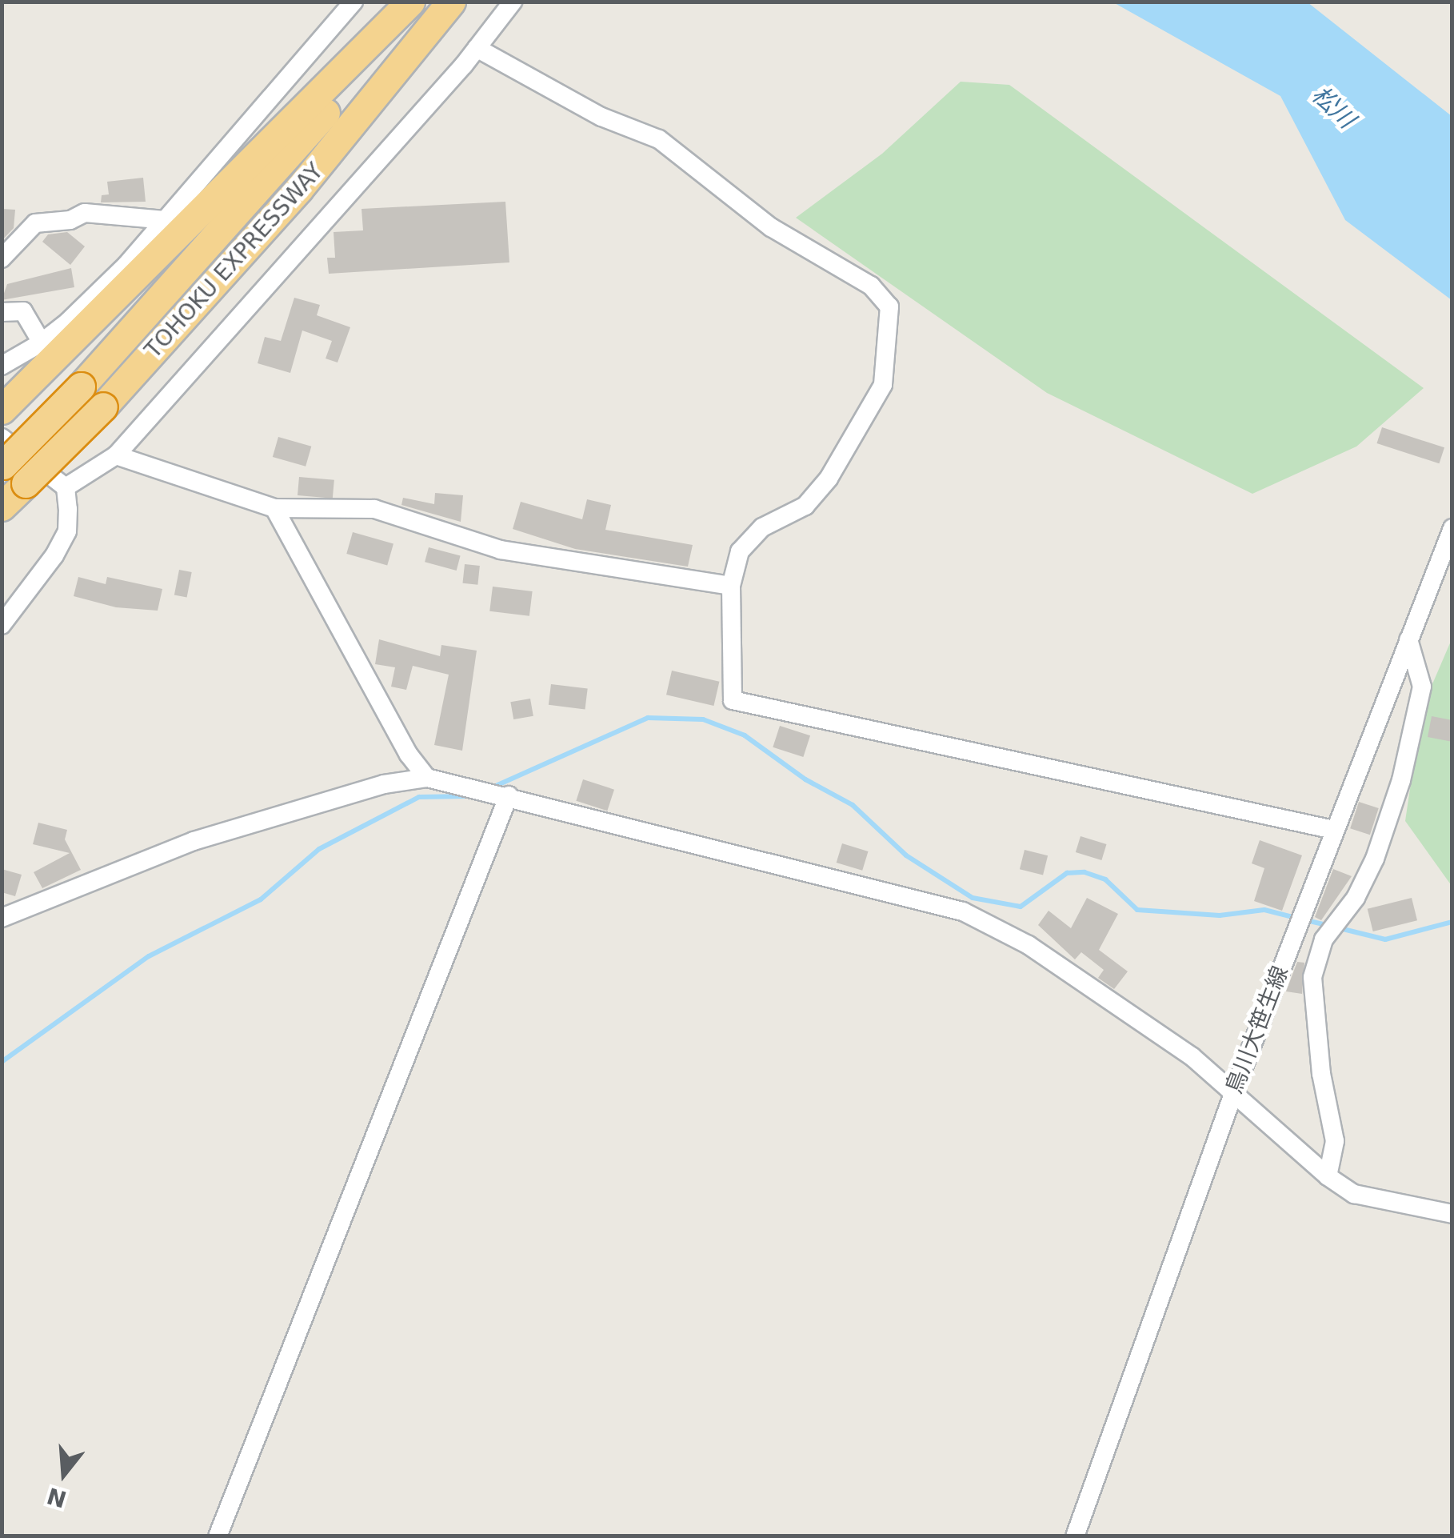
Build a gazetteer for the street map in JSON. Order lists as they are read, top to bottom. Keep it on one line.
{"streets":{"highway":["TOHOKU EXPRESSWAY"],"street":["鳥川大笹生線"]},"water":["松川"],"north":"bottom"}
